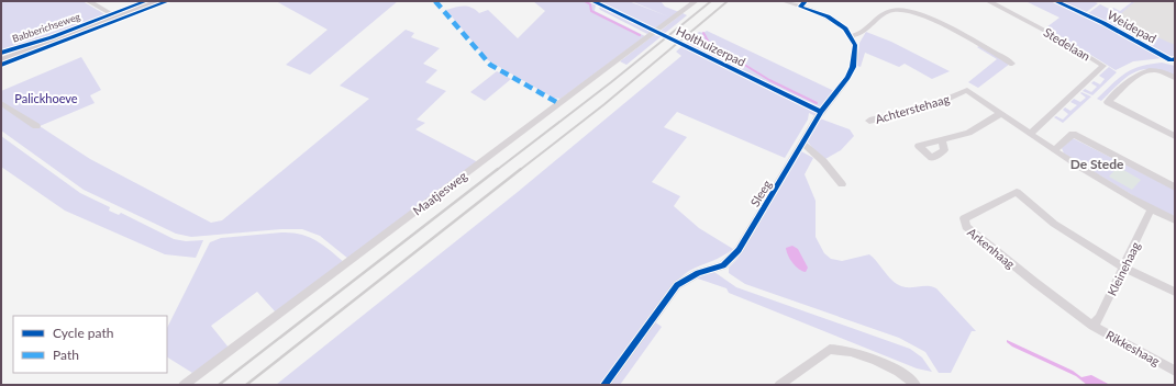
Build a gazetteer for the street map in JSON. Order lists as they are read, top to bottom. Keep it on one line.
{"streets":{"main road":["Babberichseweg"],"street":["Stedelaan","Achterstehaag","Maatjesweg","Sleeg","Arkenhaag","Kleinehaag","Rikkeshaag"],"cycle path":["Weidepad","Holthuizerpad"]},"crossings":[["Stedelaan","Achterstehaag"],["Arkenhaag","Kleinehaag"],["Arkenhaag","Rikkeshaag"],["Kleinehaag","Rikkeshaag"]],"districts":["De Stede"],"parks":["Palickhoeve"],"legend":["Cycle path","Path"]}
